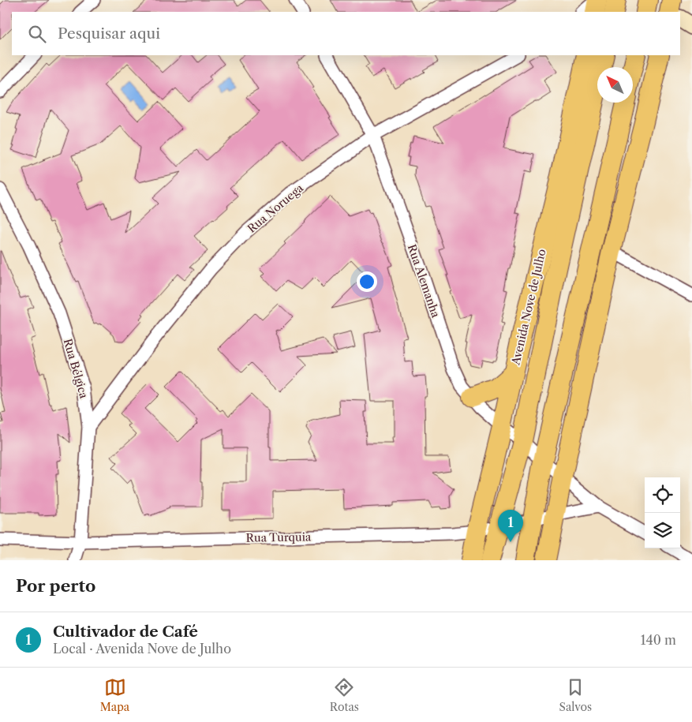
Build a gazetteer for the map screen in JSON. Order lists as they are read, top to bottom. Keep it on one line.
{"streets":{"main road":["Avenida Nove de Julho"],"street":["Rua Noruega","Rua Alemanha","Rua Bélgica","Rua Turquia"]},"crossings":[["Rua Noruega","Rua Alemanha"],["Rua Noruega","Rua Bélgica"],["Rua Alemanha","Avenida Nove de Julho"],["Rua Alemanha","Rua Turquia"],["Avenida Nove de Julho","Rua Turquia"],["Rua Bélgica","Rua Turquia"]],"north":"top left","page":{"search":"Pesquisar aqui","pins":"1","heading":"Por perto","list":[{"mark":"1","name":"Cultivador de Café","note":"Local · Avenida Nove de Julho","value":"140 m"}],"nav":["Mapa","Rotas","Salvos"]}}
